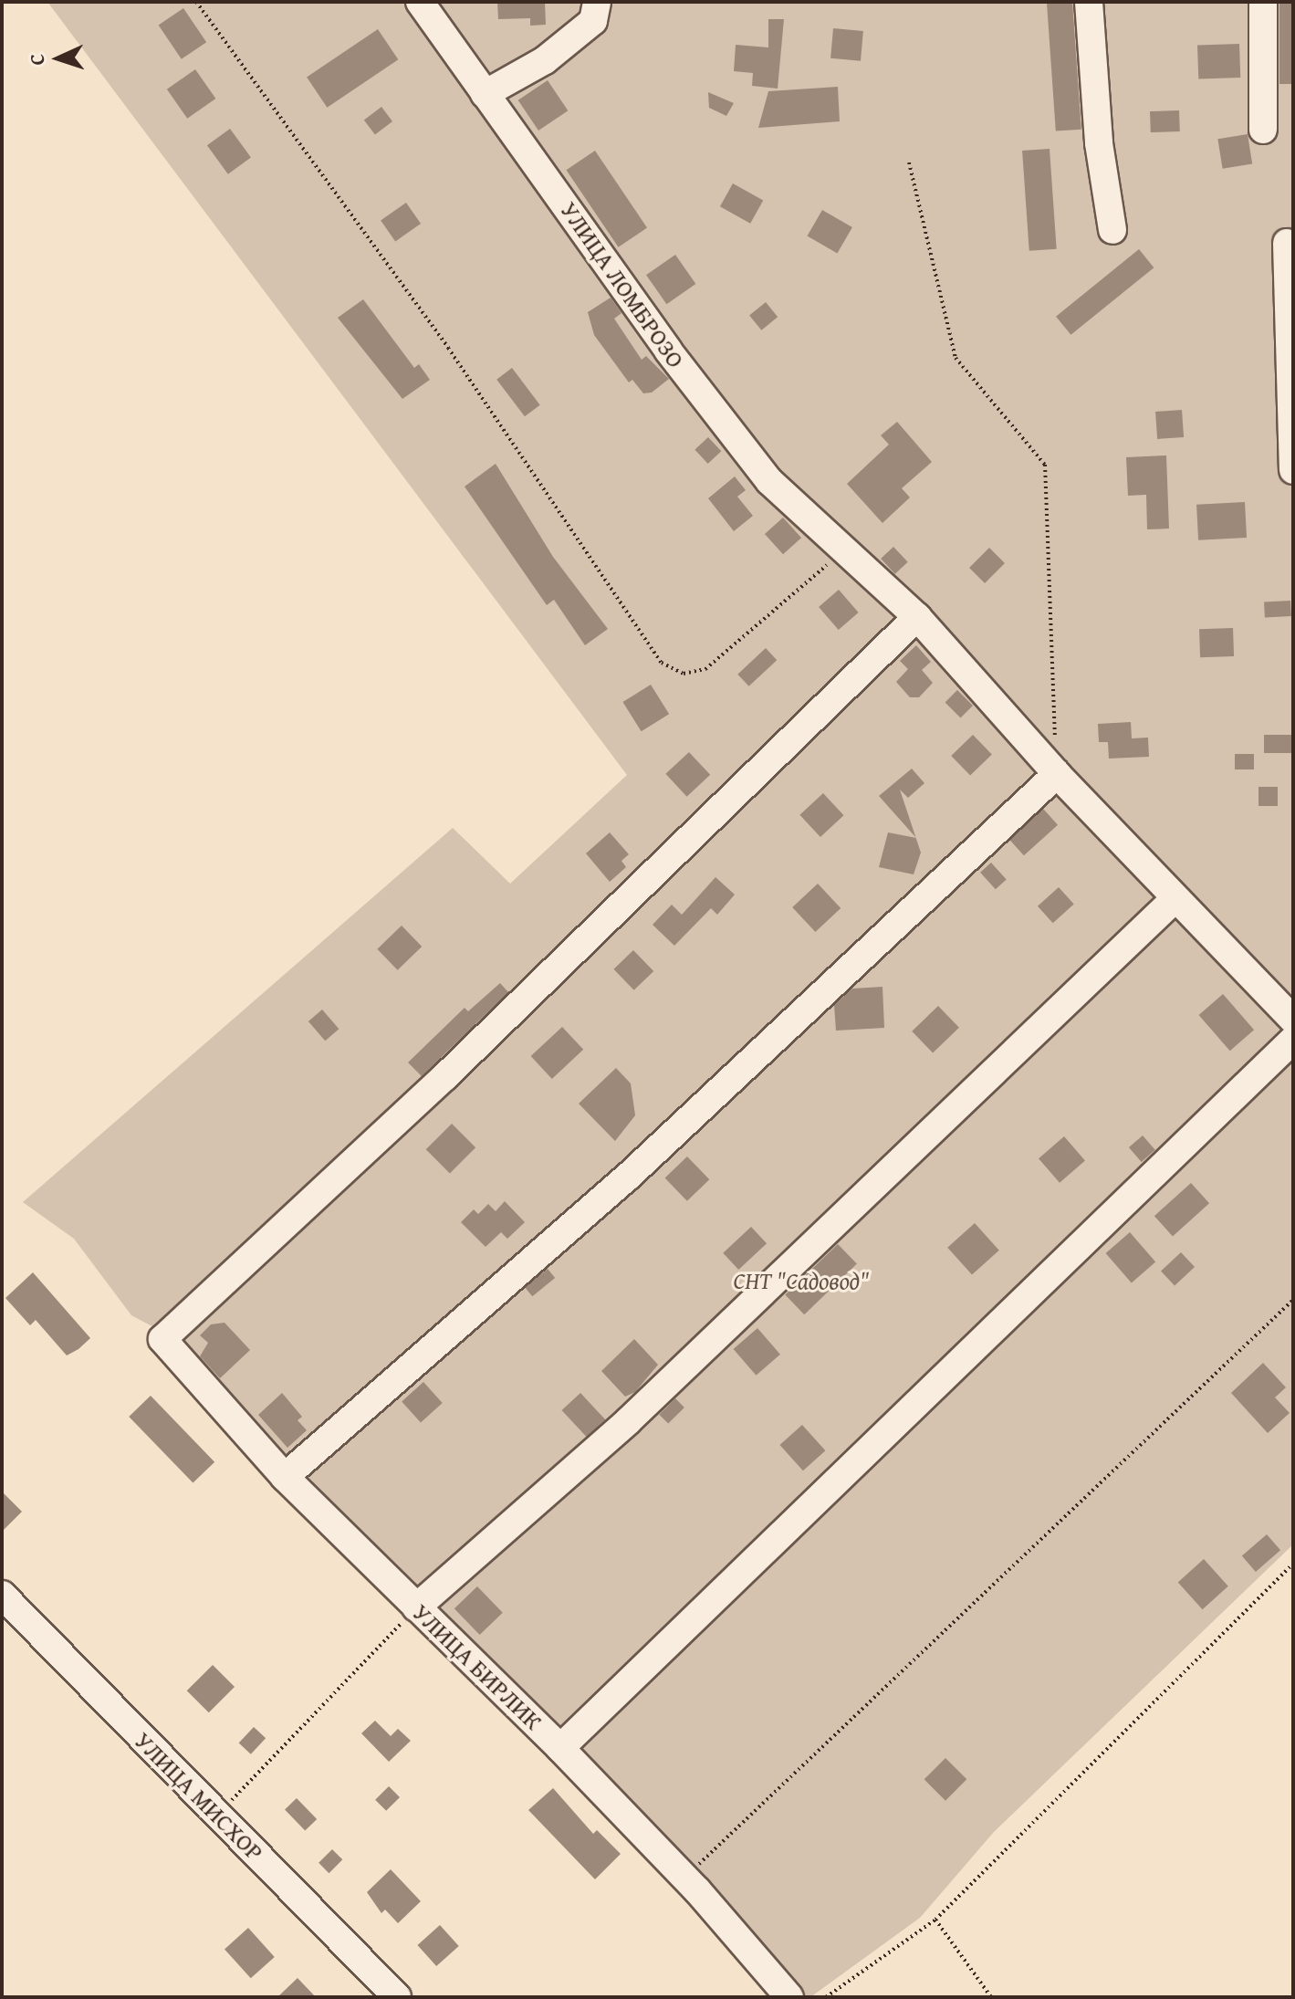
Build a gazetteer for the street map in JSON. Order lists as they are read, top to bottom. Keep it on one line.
{"streets":{"street":["УЛИЦА ЛОМБРОЗО","УЛИЦА БИРЛИК","УЛИЦА МИСХОР"]},"crossings":[["УЛИЦА ЛОМБРОЗО","УЛИЦА БИРЛИК"]],"parks":["СНТ \"Садовод\""],"north":"left"}
